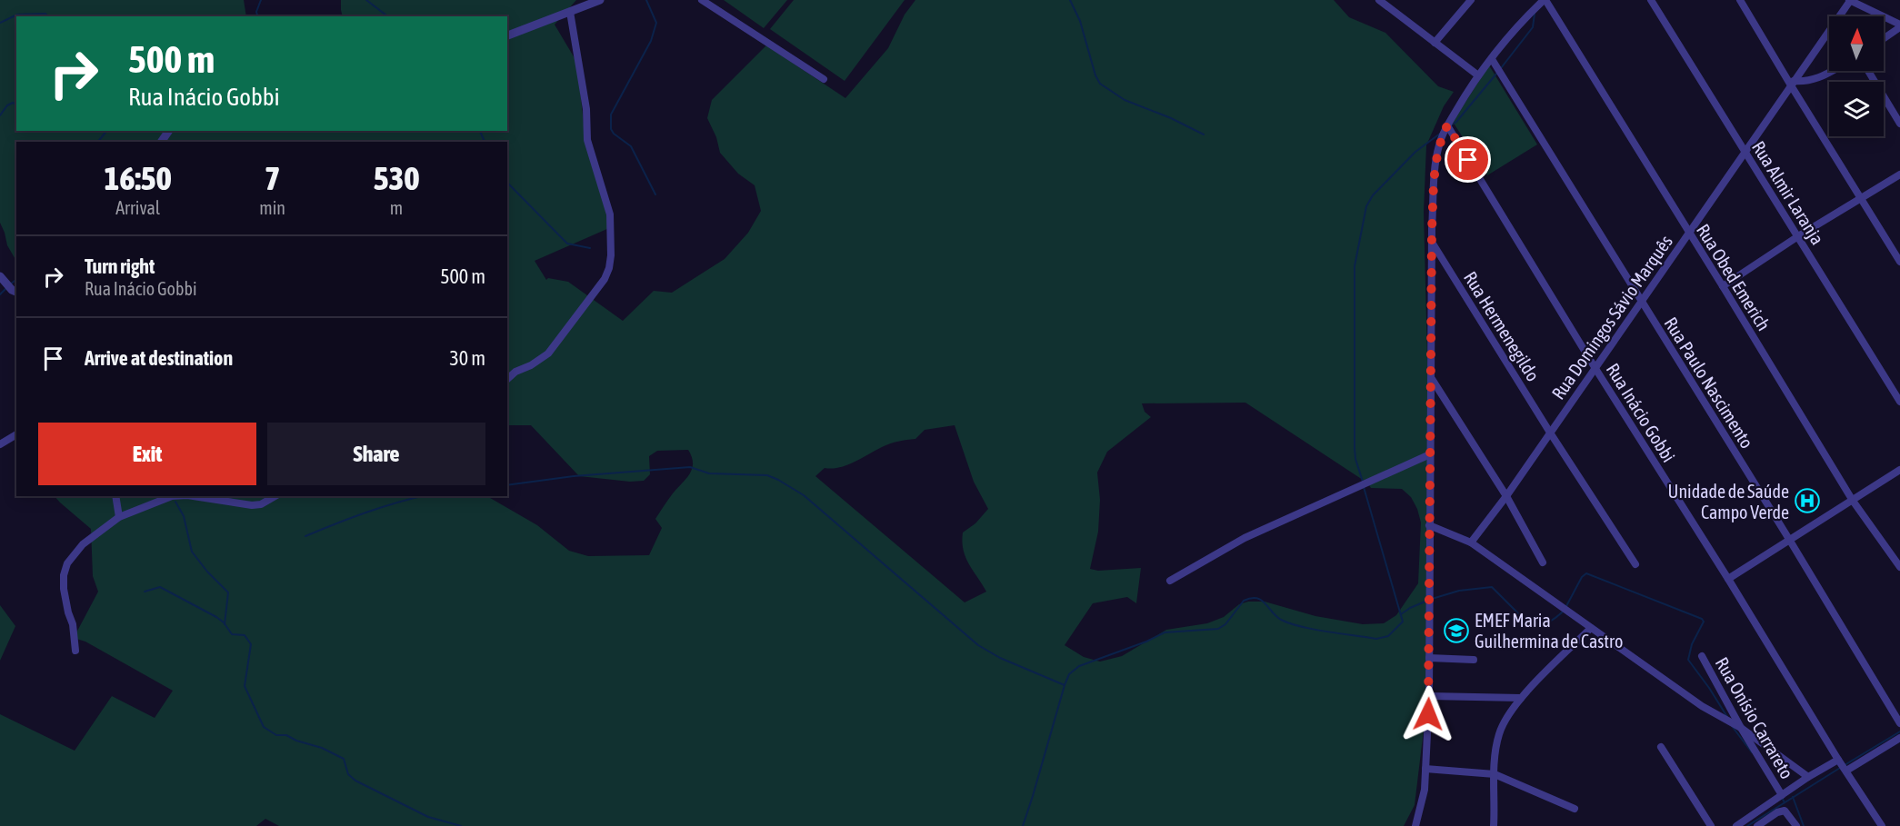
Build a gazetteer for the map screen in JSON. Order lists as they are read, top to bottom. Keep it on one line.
{"streets":{"street":["Rua Almir Laranja","Rua Obed Emerich","Rua Domingos Sávio Marquês","Rua Hermenegildo","Rua Paulo Nascimento","Rua Inácio Gobbi","Rua Onísio Carrareto"]},"crossings":[["Rua Almir Laranja","Rua Domingos Sávio Marquês"],["Rua Obed Emerich","Rua Domingos Sávio Marquês"],["Rua Domingos Sávio Marquês","Rua Hermenegildo"],["Rua Domingos Sávio Marquês","Rua Paulo Nascimento"],["Rua Domingos Sávio Marquês","Rua Inácio Gobbi"]],"places":{"hospital":["Unidade de Saúde Campo Verde"],"school or university":["EMEF Maria Guilhermina de Castro"]},"north":"top","page":{"turn":["500 m","Rua Inácio Gobbi"],"eta":["16:50","Arrival","7","min","530","m"],"list":[{"name":"Turn right","note":"Rua Inácio Gobbi","value":"500 m"},{"name":"Arrive at destination","value":"30 m"}],"buttons":["Exit","Share"]}}
